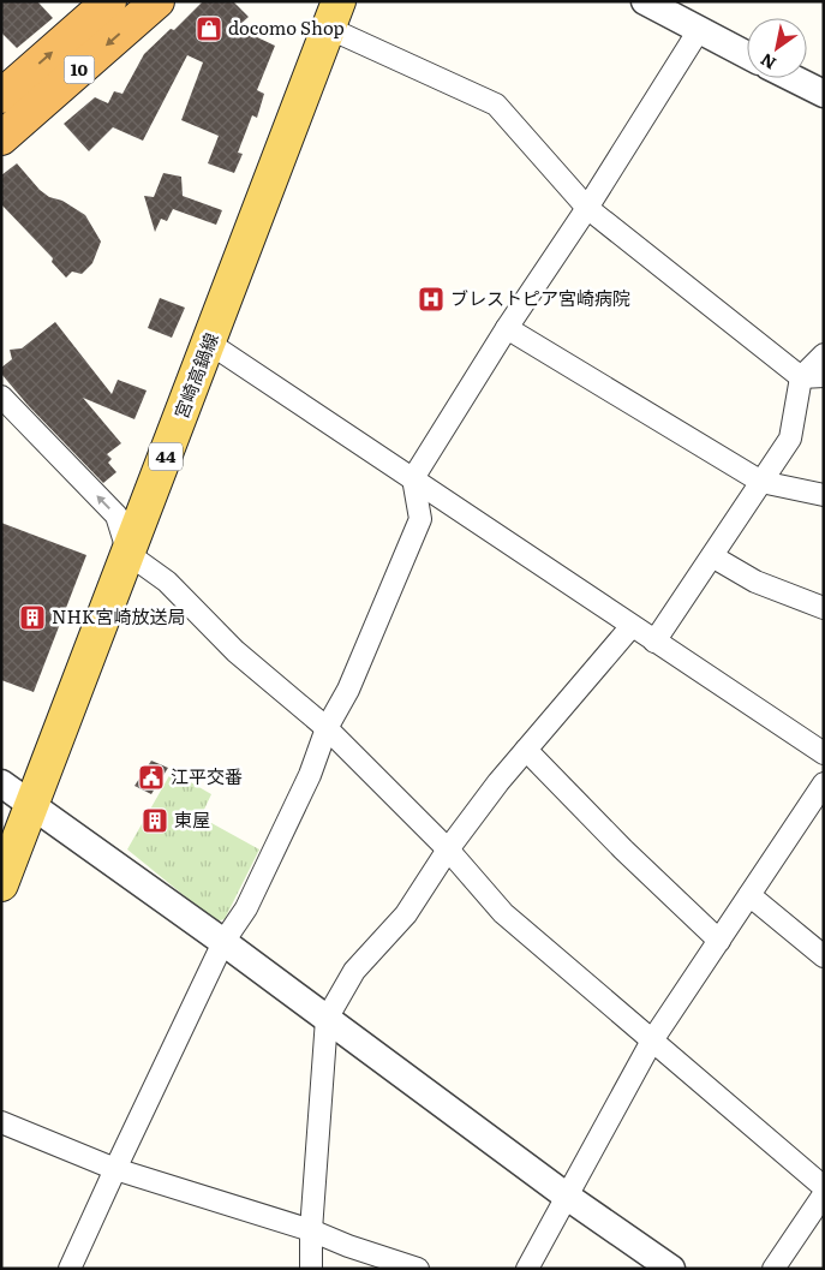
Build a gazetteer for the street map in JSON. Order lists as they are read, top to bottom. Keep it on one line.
{"streets":{"highway":["10"],"main road":["宮崎高鍋線","44"]},"places":{"shop":["docomo Shop"],"hospital":["ブレストピア宮崎病院"],"building":["NHK宮崎放送局","東屋"],"public building":["江平交番"]},"north":"bottom left"}
